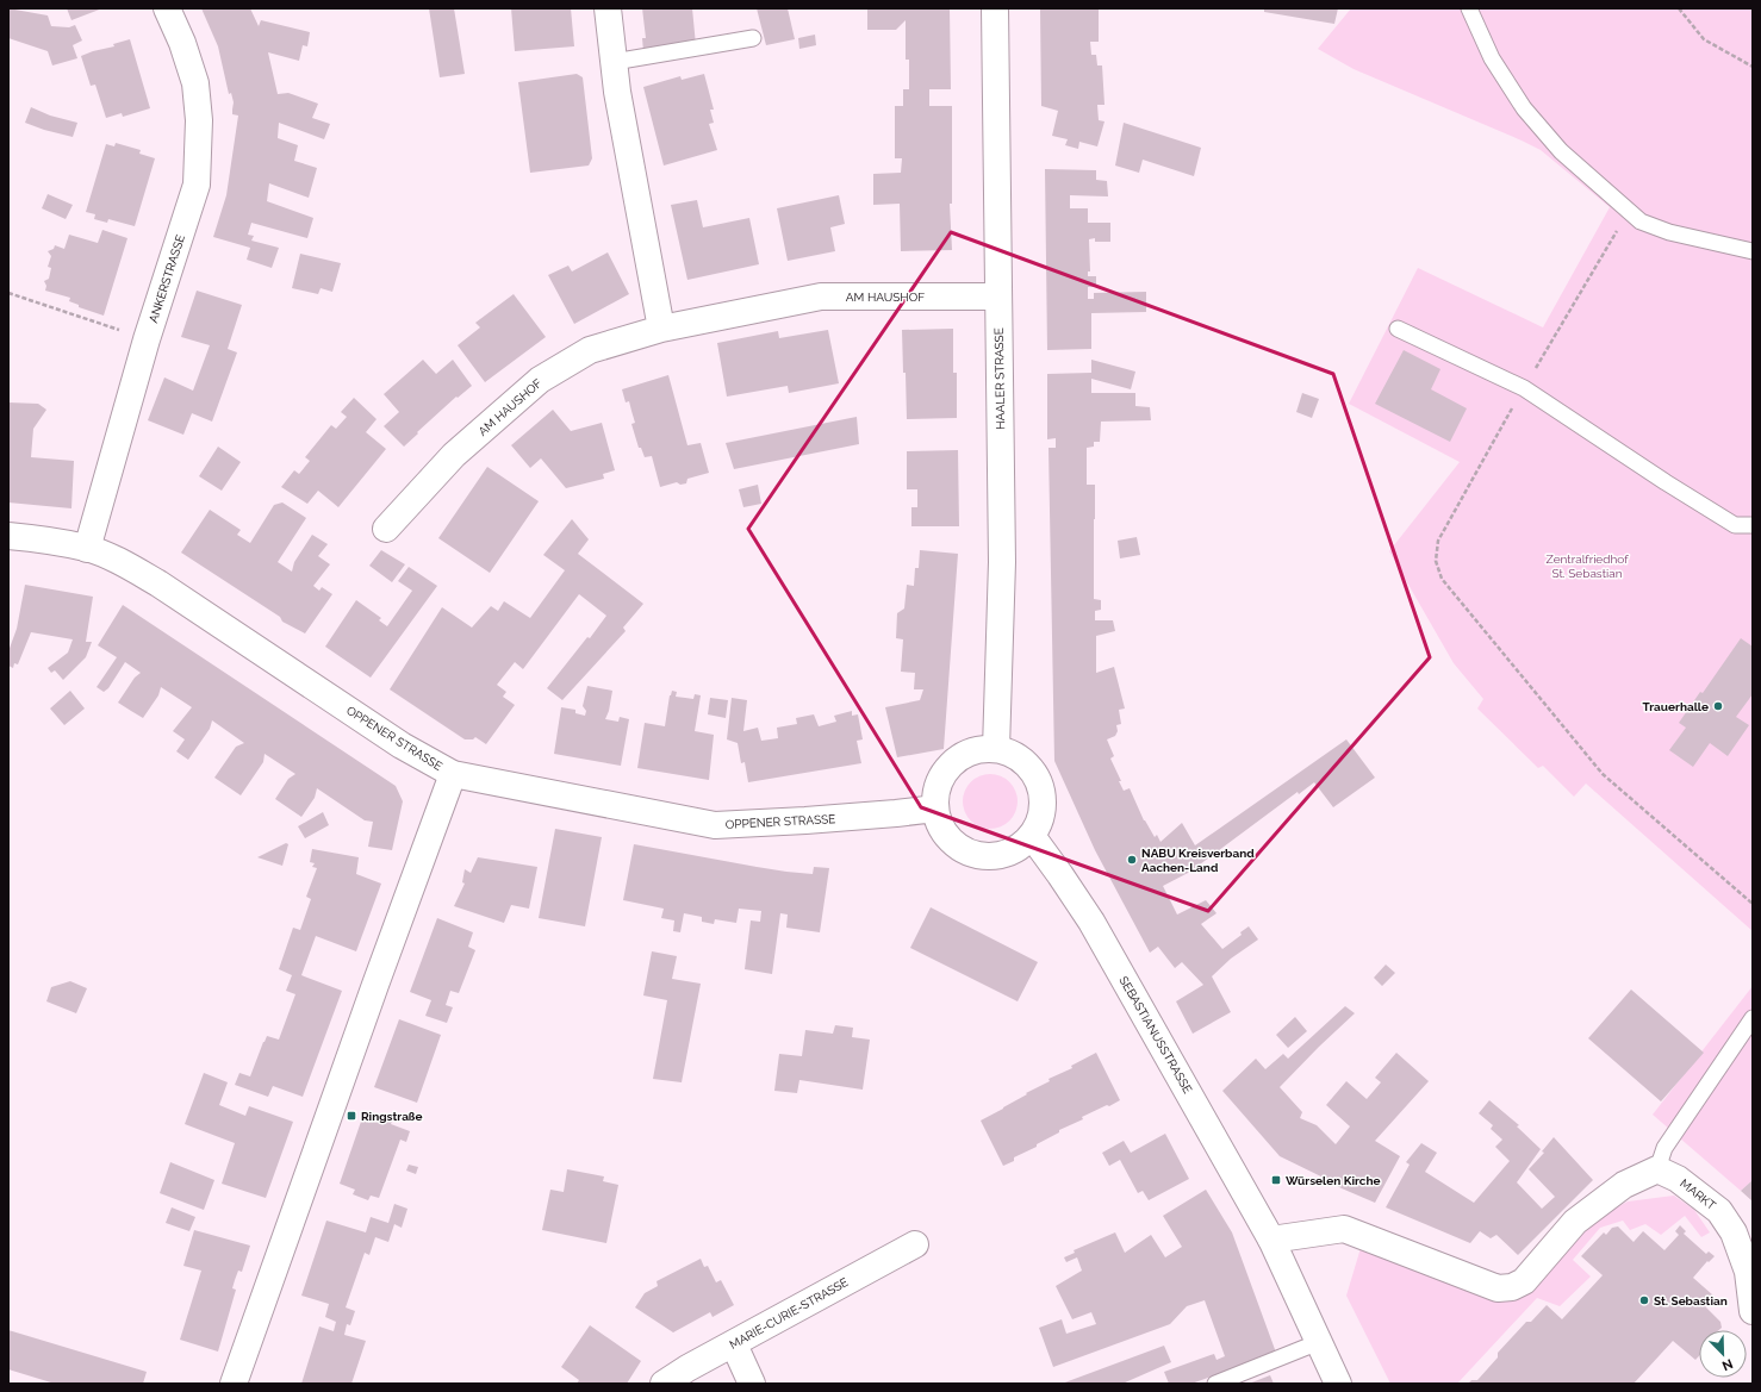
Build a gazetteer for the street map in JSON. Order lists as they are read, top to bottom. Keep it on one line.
{"streets":{"street":["ANKERSTRASSE","AM HAUSHOF","HAALER STRASSE","OPPENER STRASSE","SEBASTIANUSSTRASSE","MARKT","MARIE-CURIE-STRASSE"]},"crossings":[["ANKERSTRASSE","OPPENER STRASSE"],["AM HAUSHOF","HAALER STRASSE"],["HAALER STRASSE","OPPENER STRASSE"],["HAALER STRASSE","SEBASTIANUSSTRASSE"],["OPPENER STRASSE","SEBASTIANUSSTRASSE"]],"parks":["Zentralfriedhof St. Sebastian"],"places":{"other":["Trauerhalle","NABU Kreisverband Aachen-Land","St. Sebastian"],"transit":["Ringstraße","Würselen Kirche"]},"north":"bottom right"}
